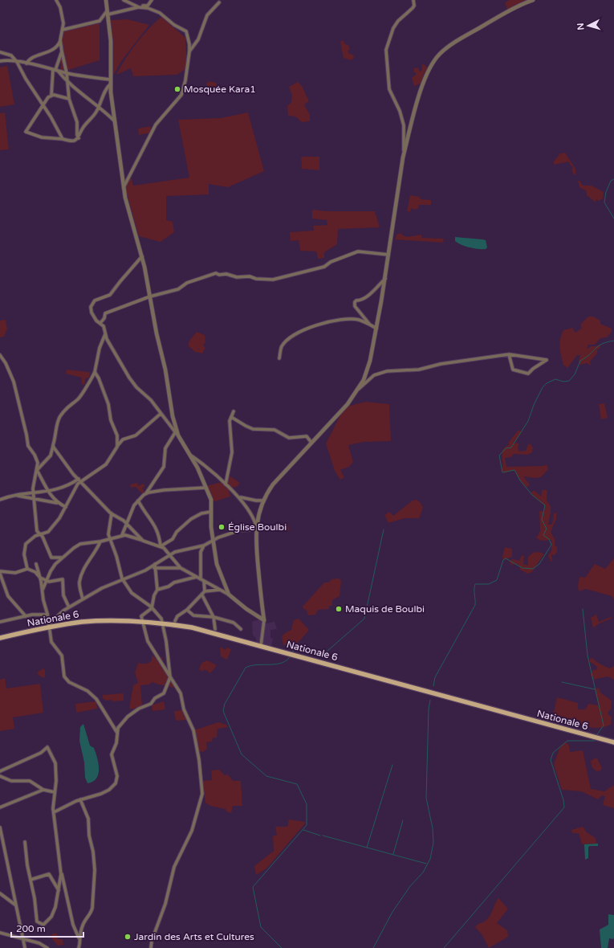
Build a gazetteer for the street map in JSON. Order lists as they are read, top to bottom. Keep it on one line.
{"streets":{"main road":["Nationale 6"]},"places":["Mosquée Kara1","Église Boulbi","Maquis de Boulbi","Jardin des Arts et Cultures"],"scale_bar":"200 m","north":"left"}
